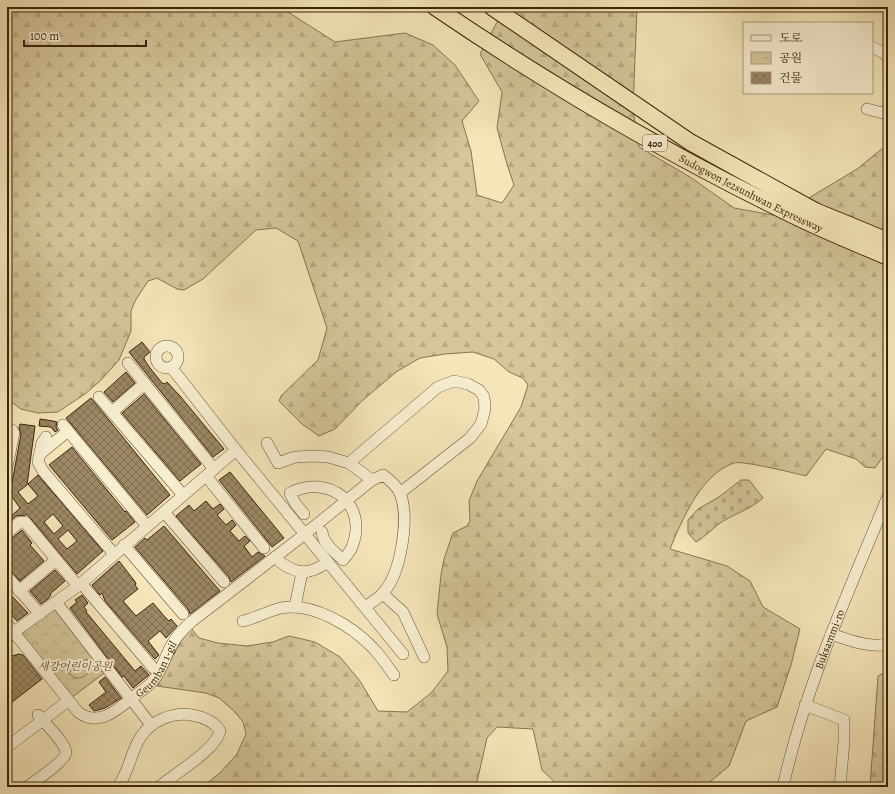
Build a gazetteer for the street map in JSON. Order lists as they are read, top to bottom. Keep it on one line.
{"streets":{"highway":["400","Sudogwon Je2sunhwan Expressway"],"street":["Buksammi-ro","Geumban 1-gil"]},"parks":["새강어린이공원"],"legend":["도로","공원","건물"],"scale_bar":"100 m"}
